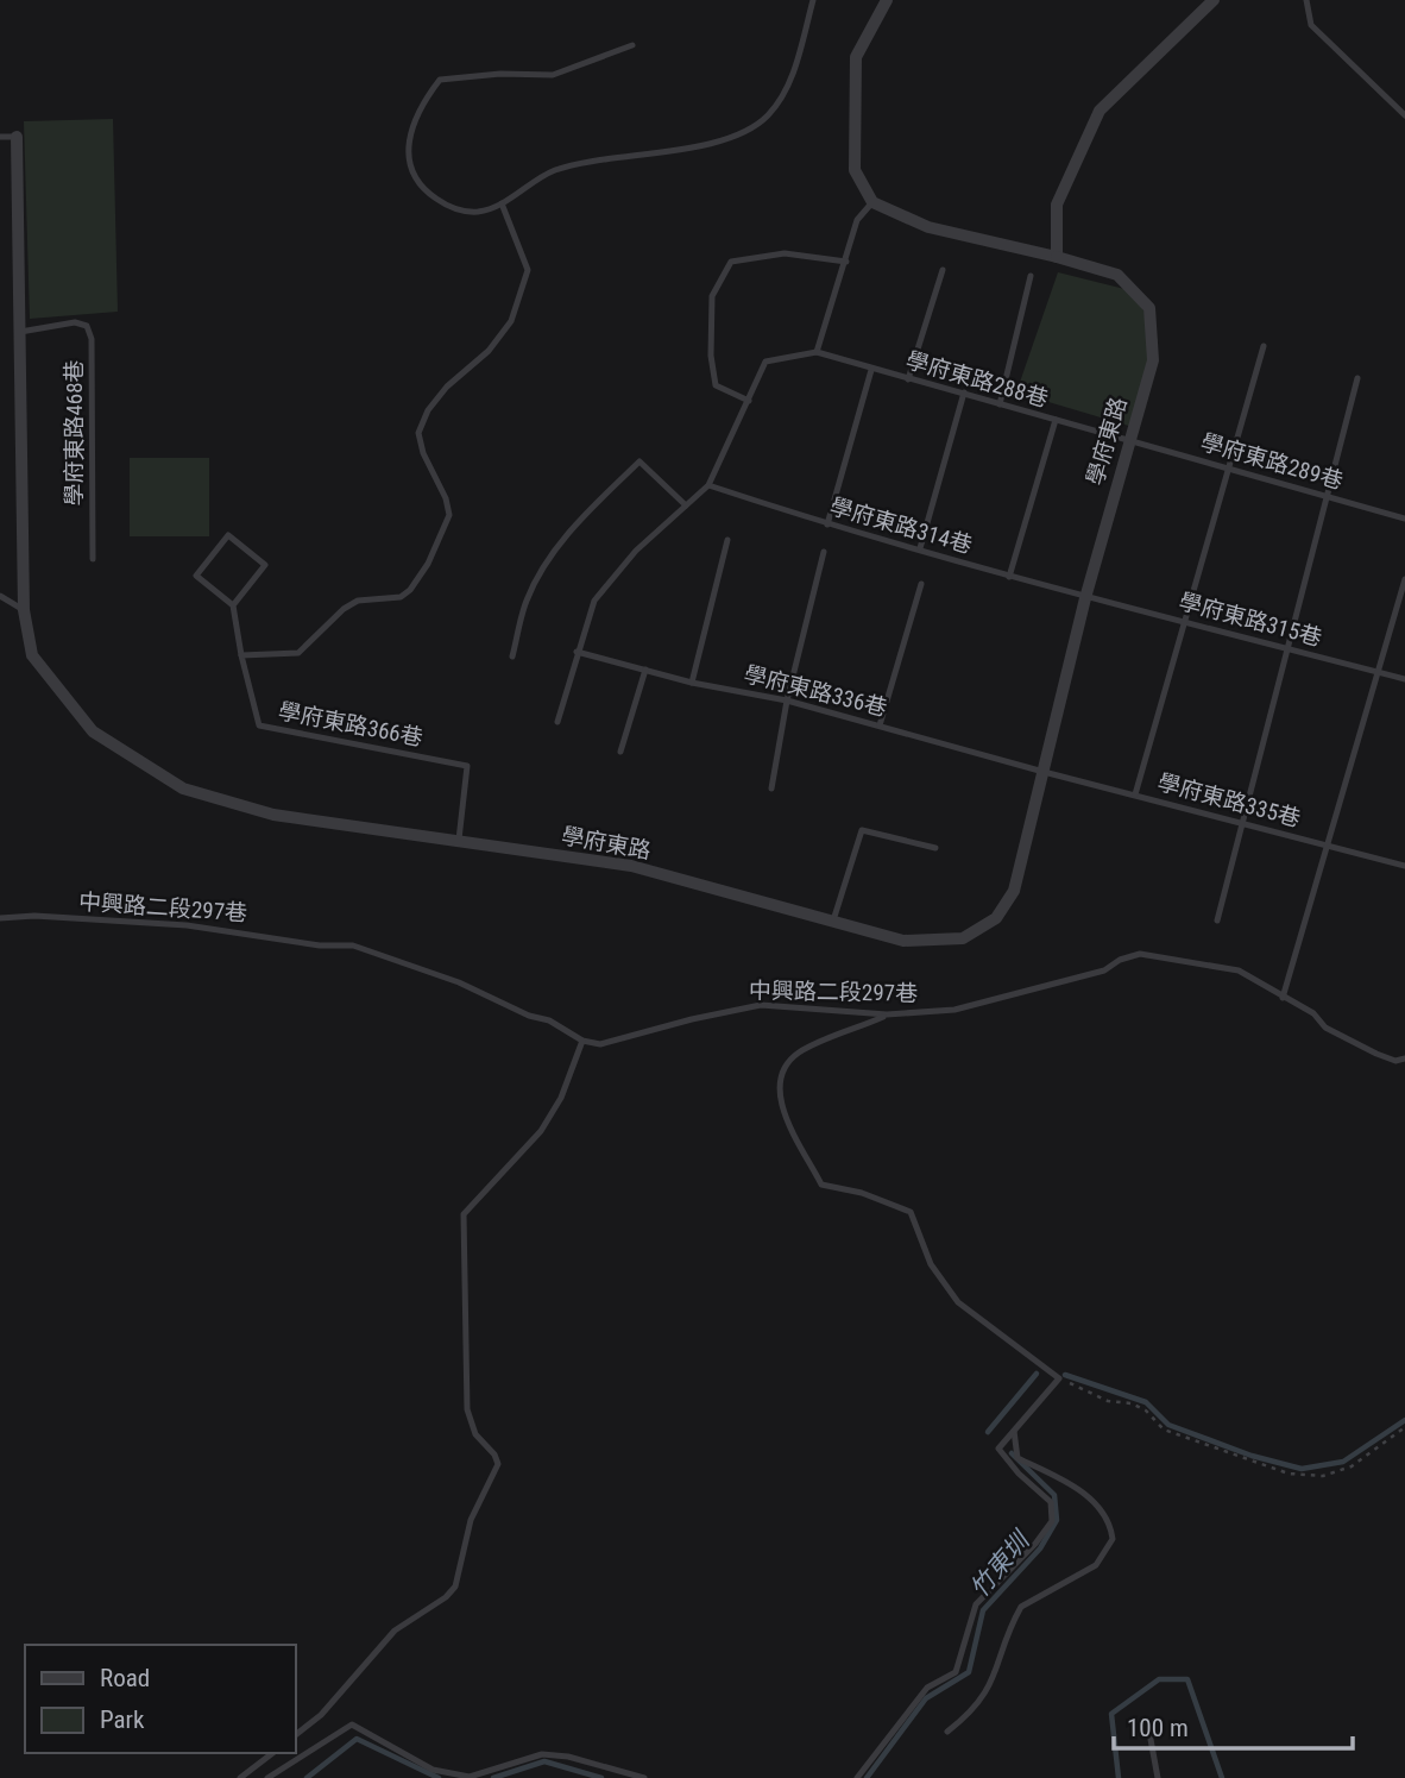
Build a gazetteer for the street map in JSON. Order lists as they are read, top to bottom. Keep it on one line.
{"streets":{"street":["學府東路"],"lane":["學府東路288巷","學府東路468巷","學府東路289巷","學府東路314巷","學府東路315巷","學府東路336巷","學府東路366巷","學府東路335巷","中興路二段297巷"]},"crossings":[["學府東路288巷","學府東路"],["學府東路288巷","學府東路289巷"],["學府東路468巷","學府東路"],["學府東路","學府東路289巷"],["學府東路","學府東路314巷"],["學府東路","學府東路315巷"],["學府東路","學府東路336巷"],["學府東路","學府東路366巷"],["學府東路","學府東路335巷"],["學府東路314巷","學府東路315巷"],["學府東路336巷","學府東路335巷"]],"water":["竹東圳"],"legend":["Road","Park"],"scale_bar":"100 m"}
